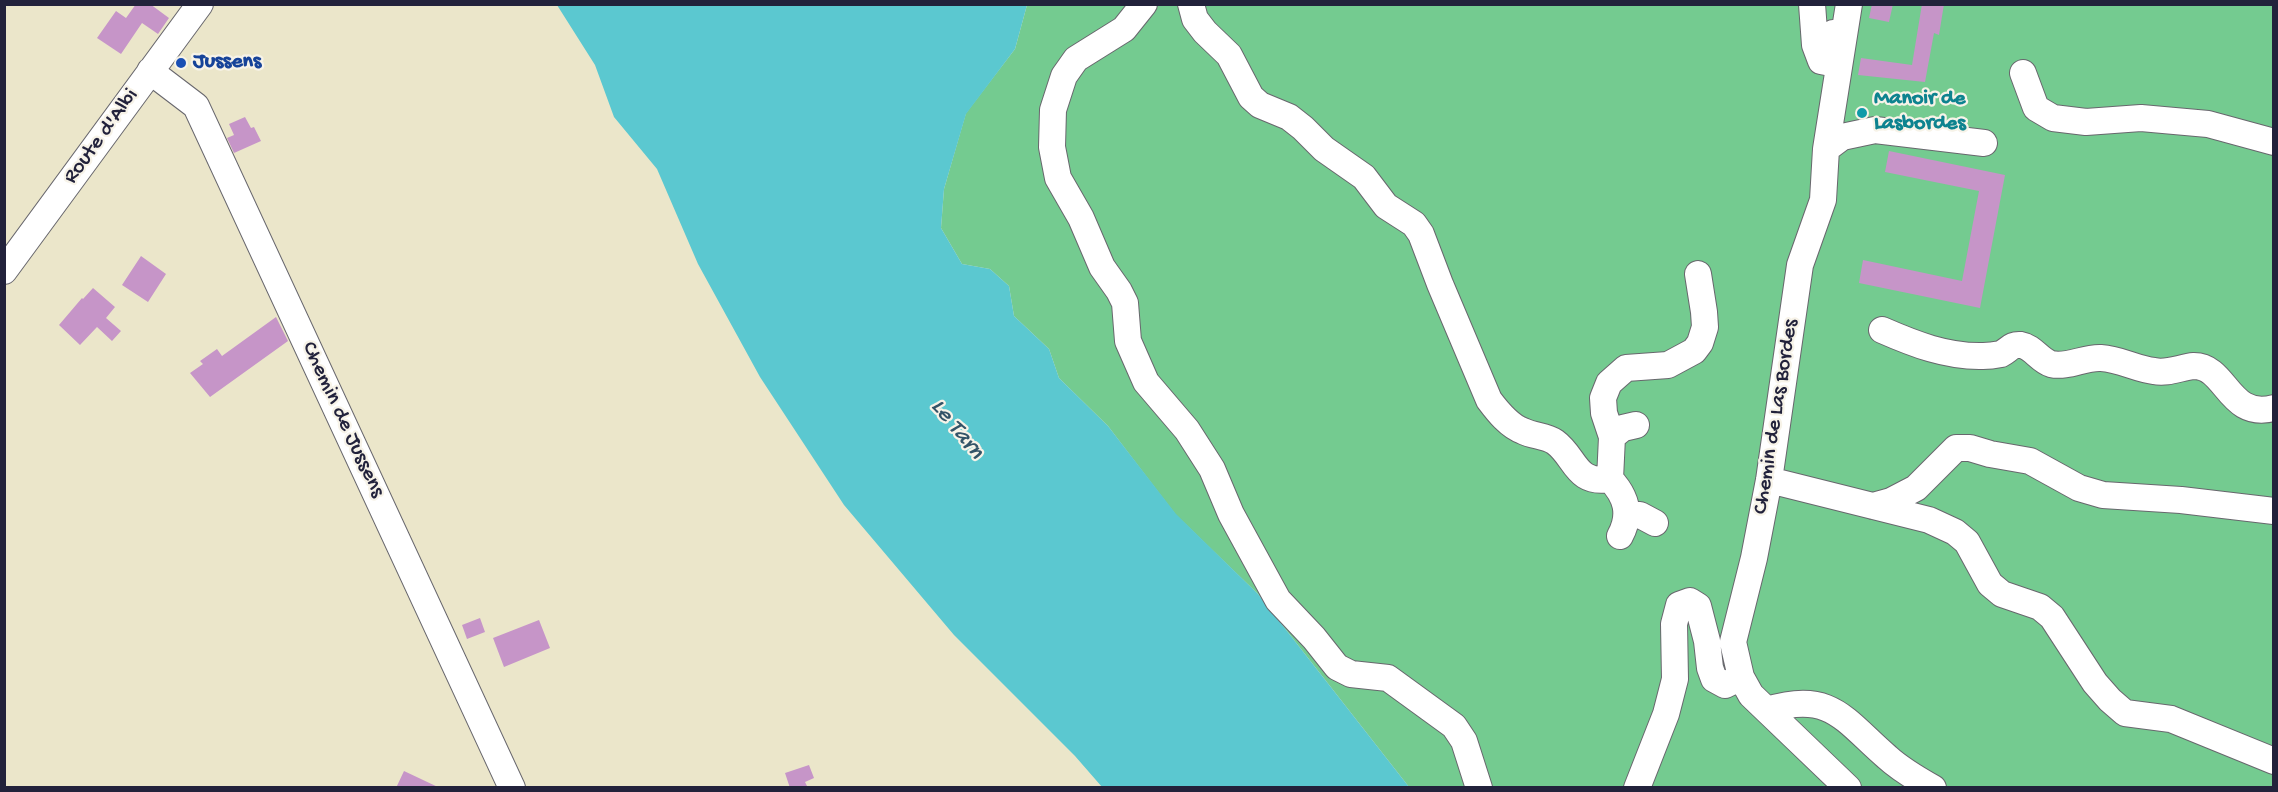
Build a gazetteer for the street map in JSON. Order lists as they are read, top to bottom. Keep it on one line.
{"streets":{"street":["Route d'Albi","Chemin de Las Bordes","Chemin de Jussens"]},"crossings":[["Route d'Albi","Chemin de Jussens"]],"water":["Le Tarn"],"places":["Jussens","Manoir de Lasbordes"]}
